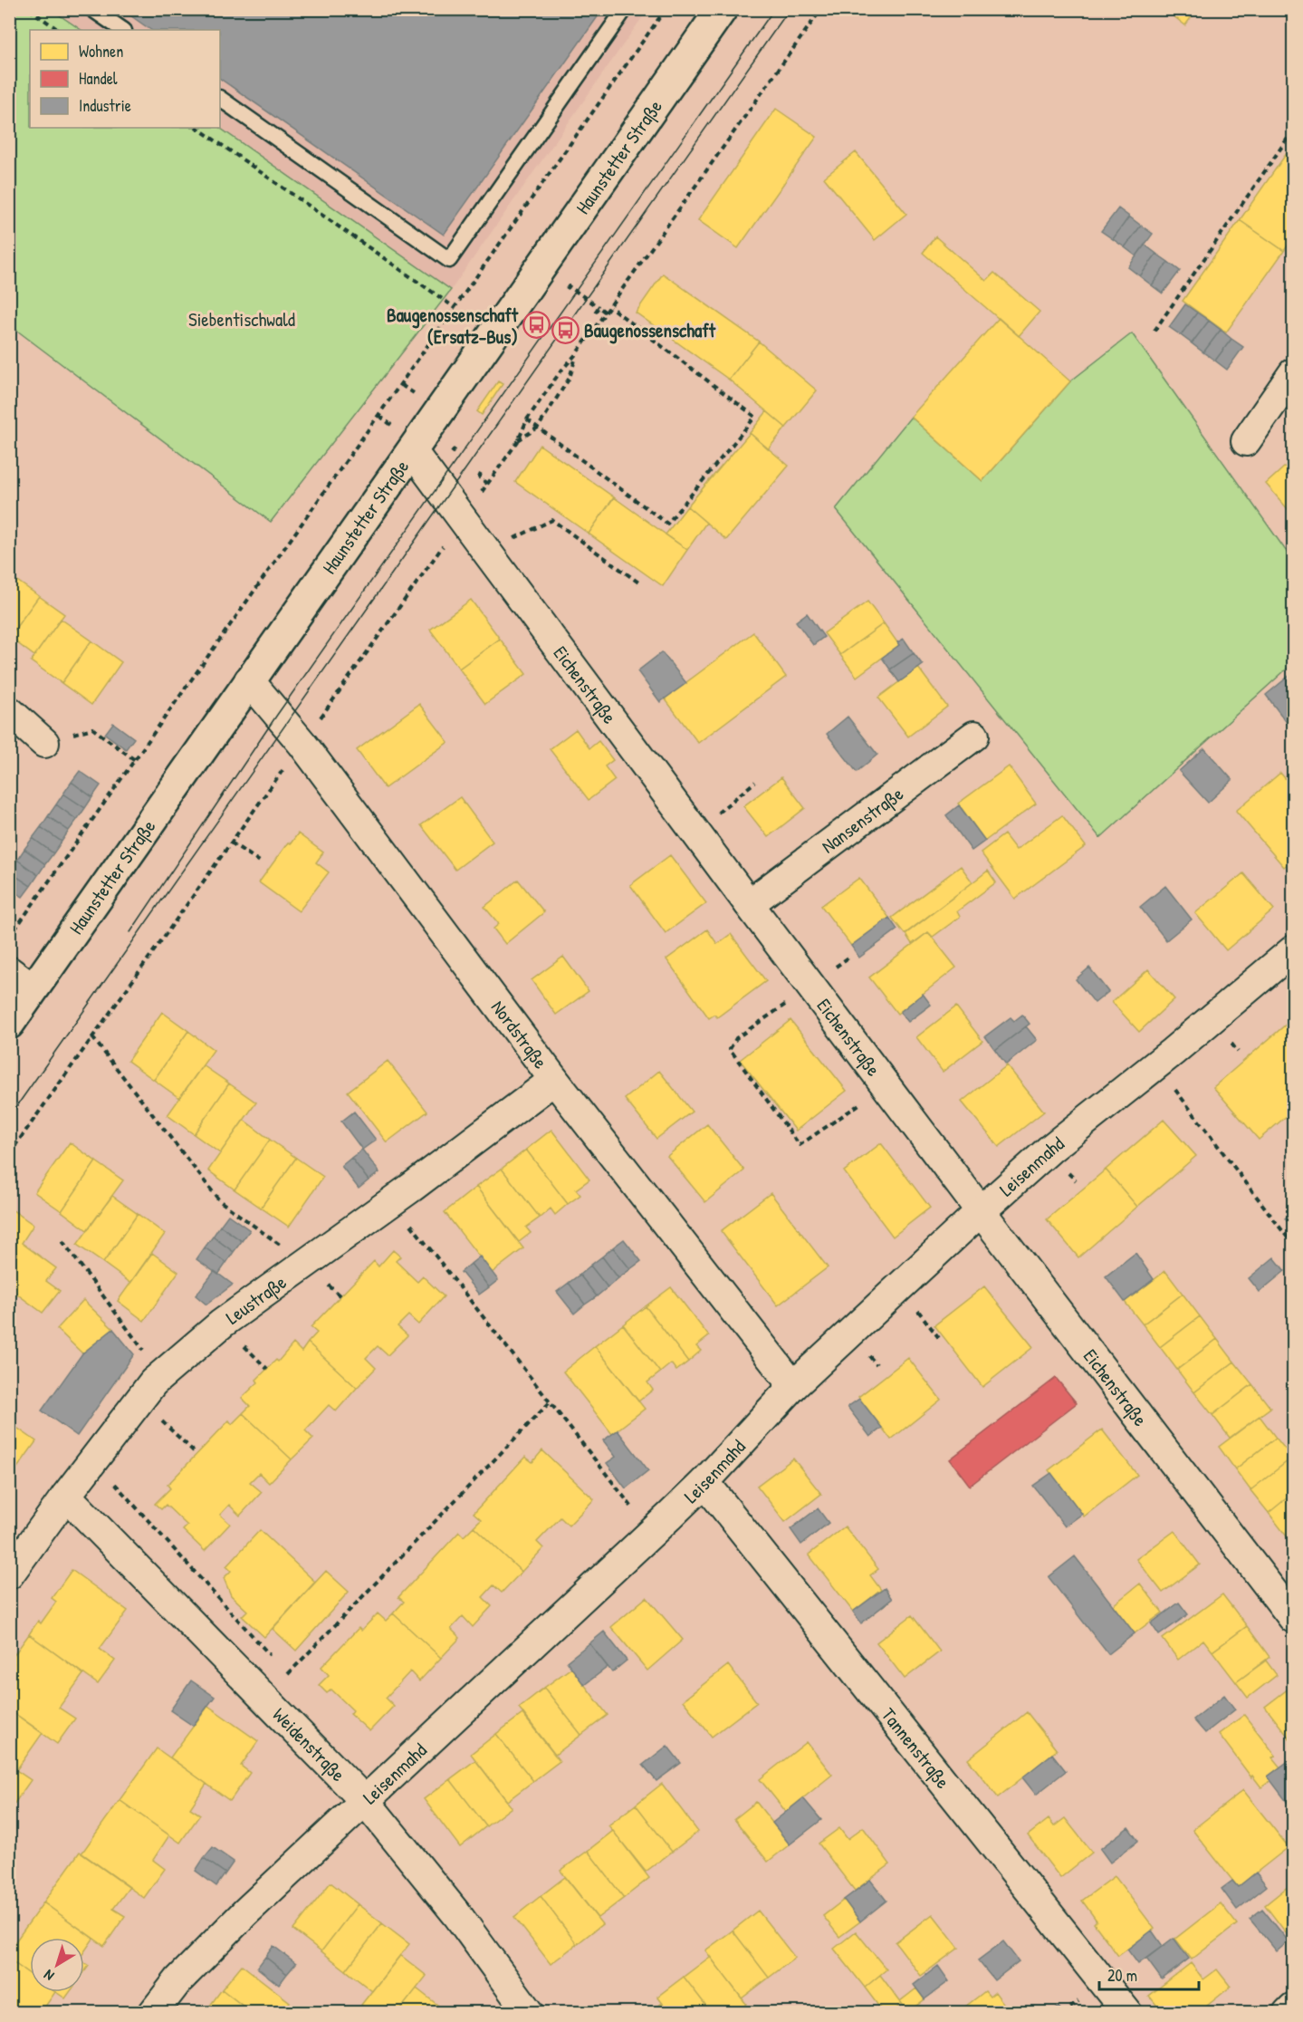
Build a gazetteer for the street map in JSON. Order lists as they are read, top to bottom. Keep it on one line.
{"streets":{"main road":["Haunstetter Straße"],"street":["Eichenstraße","Nansenstraße","Nordstraße","Leisenmahd","Leustraße","Weidenstraße","Tannenstraße"]},"crossings":[["Haunstetter Straße","Eichenstraße"],["Haunstetter Straße","Nordstraße"],["Eichenstraße","Nansenstraße"],["Eichenstraße","Leisenmahd"],["Nordstraße","Leisenmahd"],["Nordstraße","Leustraße"],["Leisenmahd","Weidenstraße"],["Leisenmahd","Tannenstraße"],["Leustraße","Weidenstraße"]],"parks":["Siebentischwald"],"places":{"bus stop":["Baugenossenschaft (Ersatz-Bus)","Baugenossenschaft"]},"legend":["Wohnen","Handel","Industrie"],"scale_bar":"20 m","north":"bottom left"}
